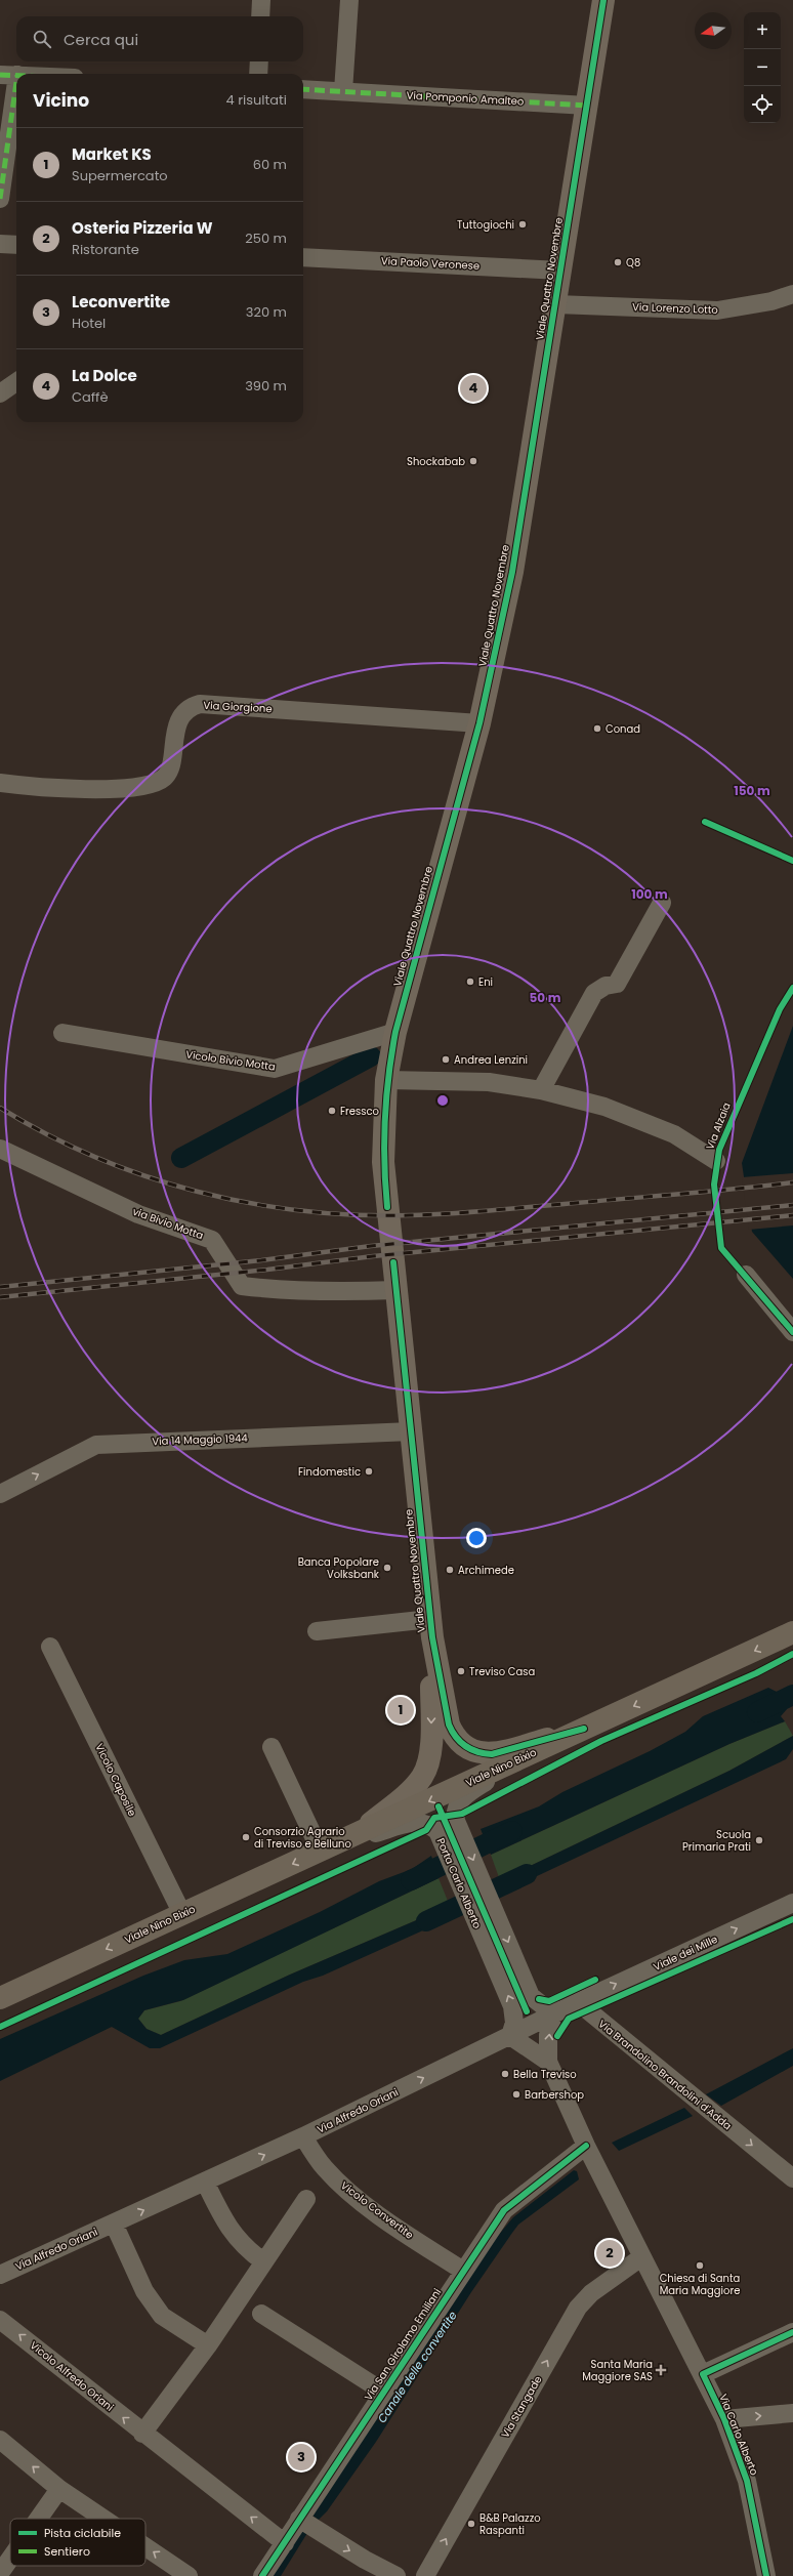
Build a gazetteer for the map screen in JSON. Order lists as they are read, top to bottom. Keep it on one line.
{"streets":{"main road":["Viale Quattro Novembre","Viale Nino Bixio"],"street":["Via Pomponio Amalteo","Via Paolo Veronese","Via Lorenzo Lotto","Via Giorgione","Vicolo Bivio Motta","via Bivio Motta","Via 14 Maggio 1944","Vicolo Caposile","Porta Carlo Alberto","Viale dei Mille","Via Brandolino Brandolini d'Adda","Via Alfredo Oriani","Vicolo Convertite","Via San Girolamo Emiliani","Vicolo Alfredo Oriani","Via Stangade","Via Carlo Alberto"],"cycle path":["Via Alzaia"]},"crossings":[["Via Pomponio Amalteo","Viale Quattro Novembre"],["Via Paolo Veronese","Viale Quattro Novembre"],["Viale Quattro Novembre","Via Lorenzo Lotto"],["Viale Quattro Novembre","Via Giorgione"],["Viale Quattro Novembre","Vicolo Bivio Motta"],["Viale Quattro Novembre","via Bivio Motta"],["Viale Quattro Novembre","Via 14 Maggio 1944"],["Viale Quattro Novembre","Viale Nino Bixio"],["Viale Nino Bixio","Vicolo Caposile"],["Viale Nino Bixio","Porta Carlo Alberto"],["Porta Carlo Alberto","Via Alfredo Oriani"],["Porta Carlo Alberto","Via Carlo Alberto"],["Viale dei Mille","Via Brandolino Brandolini d'Adda"],["Via Alfredo Oriani","Vicolo Convertite"],["Vicolo Convertite","Via San Girolamo Emiliani"],["Via San Girolamo Emiliani","Vicolo Alfredo Oriani"],["Via San Girolamo Emiliani","Via Carlo Alberto"],["Via Stangade","Via Carlo Alberto"]],"one_way":["Via 14 Maggio 1944","Viale Nino Bixio","Viale dei Mille","Via Brandolino Brandolini d'Adda","Via Alfredo Oriani","Via Stangade"],"water":["Canale delle convertite"],"places":{"other":["Tuttogiochi","Q8","Shockabab","Conad","Eni","Andrea Lenzini","Fressco","Findomestic","Banca Popolare Volksbank","Archimede","Treviso Casa","Consorzio Agrario di Treviso e Belluno","Scuola Primaria Prati","Bella Treviso","Barbershop","Chiesa di Santa Maria Maggiore","B&B Palazzo Raspanti"],"health":["Santa Maria Maggiore SAS"]},"legend":["Pista ciclabile","Sentiero"],"north":"left","page":{"map_buttons":["+","−"],"search":"Cerca qui","heading":["Vicino","4 risultati"],"list":[{"mark":"1","name":"Market KS","note":"Supermercato","value":"60 m"},{"mark":"2","name":"Osteria Pizzeria W","note":"Ristorante","value":"250 m"},{"mark":"3","name":"Leconvertite","note":"Hotel","value":"320 m"},{"mark":"4","name":"La Dolce","note":"Caffè","value":"390 m"}],"pins":["4","1","2","3"]},"rings":["150 m","100 m","50 m"]}
